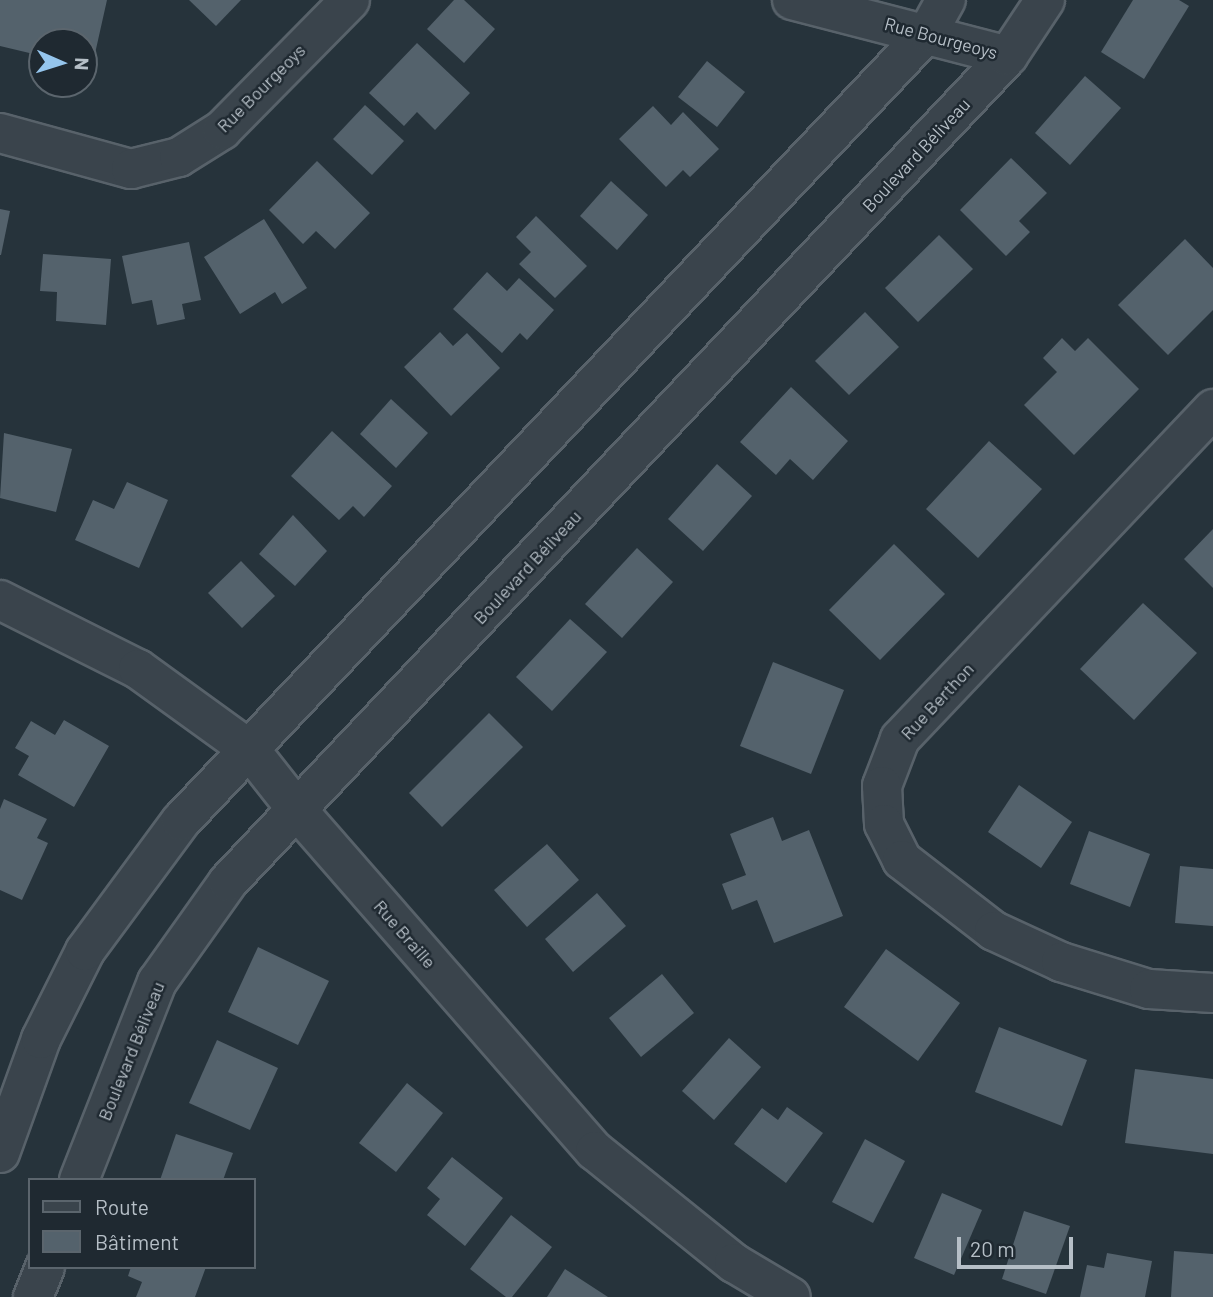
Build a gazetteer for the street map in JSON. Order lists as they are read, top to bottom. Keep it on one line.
{"streets":{"street":["Rue Bourgeoys","Boulevard Béliveau","Rue Berthon","Rue Braille"]},"crossings":[["Rue Bourgeoys","Boulevard Béliveau"],["Boulevard Béliveau","Rue Braille"]],"legend":["Route","Bâtiment"],"scale_bar":"20 m","north":"right"}
